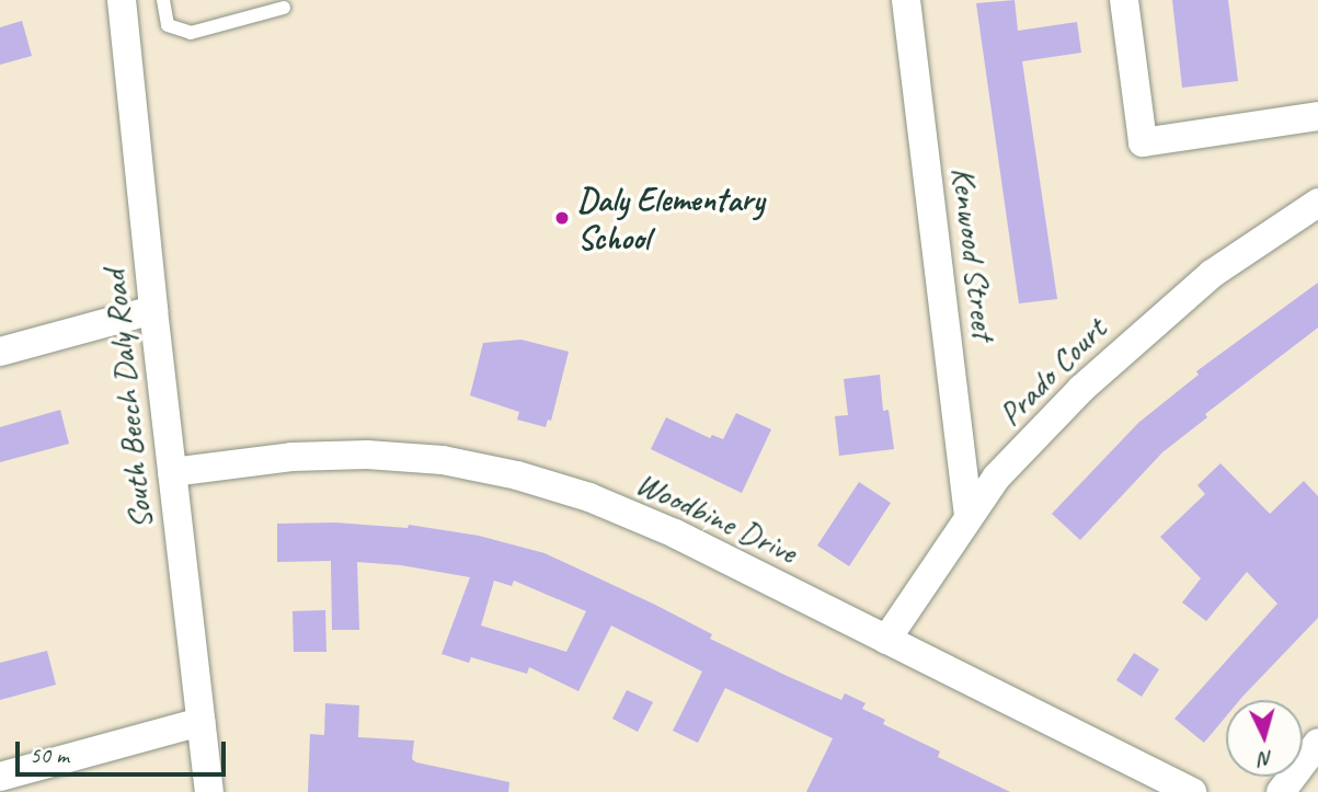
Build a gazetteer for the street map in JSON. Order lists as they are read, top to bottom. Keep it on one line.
{"streets":{"street":["Kenwood Street","Prado Court","South Beech Daly Road","Woodbine Drive"]},"crossings":[["Kenwood Street","Prado Court"],["Prado Court","Woodbine Drive"],["South Beech Daly Road","Woodbine Drive"]],"places":["Daly Elementary School"],"scale_bar":"50 m","north":"bottom"}
